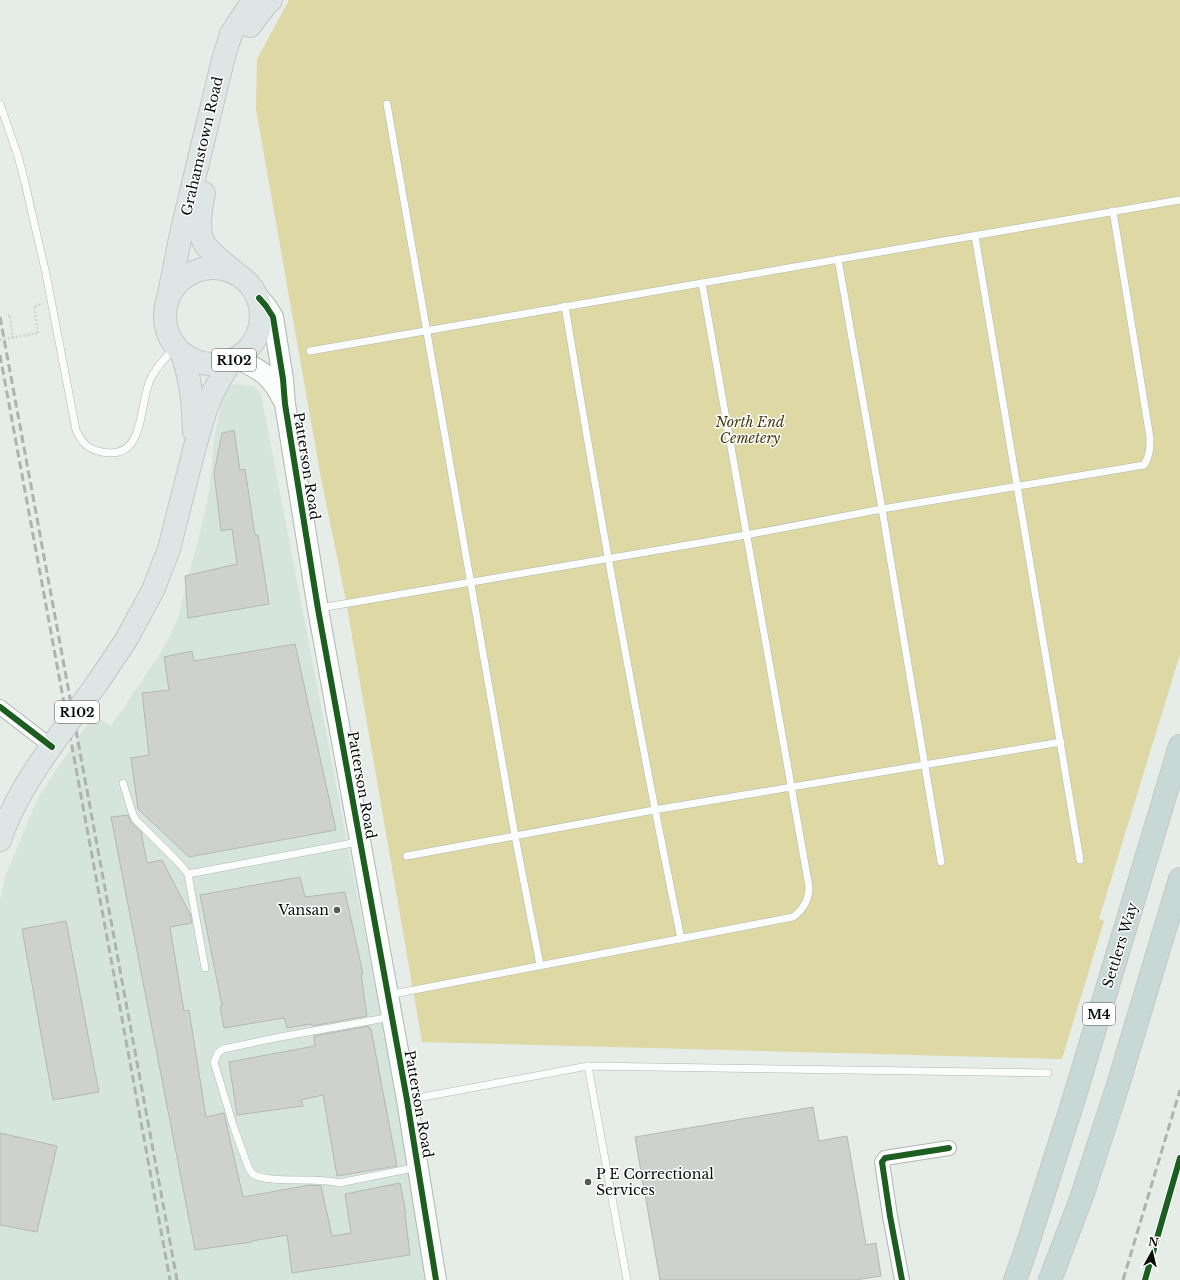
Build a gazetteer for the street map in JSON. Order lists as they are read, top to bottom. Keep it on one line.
{"streets":{"highway":["Settlers Way","M4"],"main road":["Grahamstown Road","R102"],"street":["Patterson Road"]},"crossings":[["Grahamstown Road","R102"],["Grahamstown Road","Patterson Road"],["R102","Patterson Road"]],"parks":["North End Cemetery"],"places":["Vansan","P E Correctional Services"],"north":"top"}
